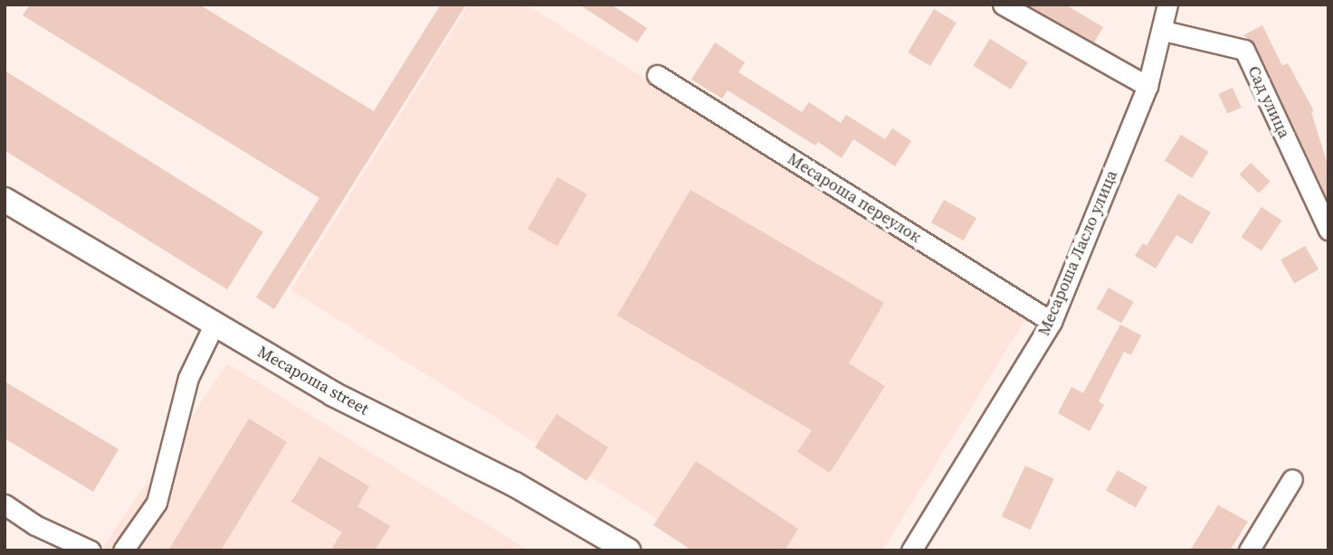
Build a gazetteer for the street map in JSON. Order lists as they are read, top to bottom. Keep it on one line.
{"streets":{"street":["Сад улица","Месароша переулок","Месароша Ласло улица","Месароша street"]},"crossings":[["Сад улица","Месароша Ласло улица"],["Месароша переулок","Месароша Ласло улица"]]}
